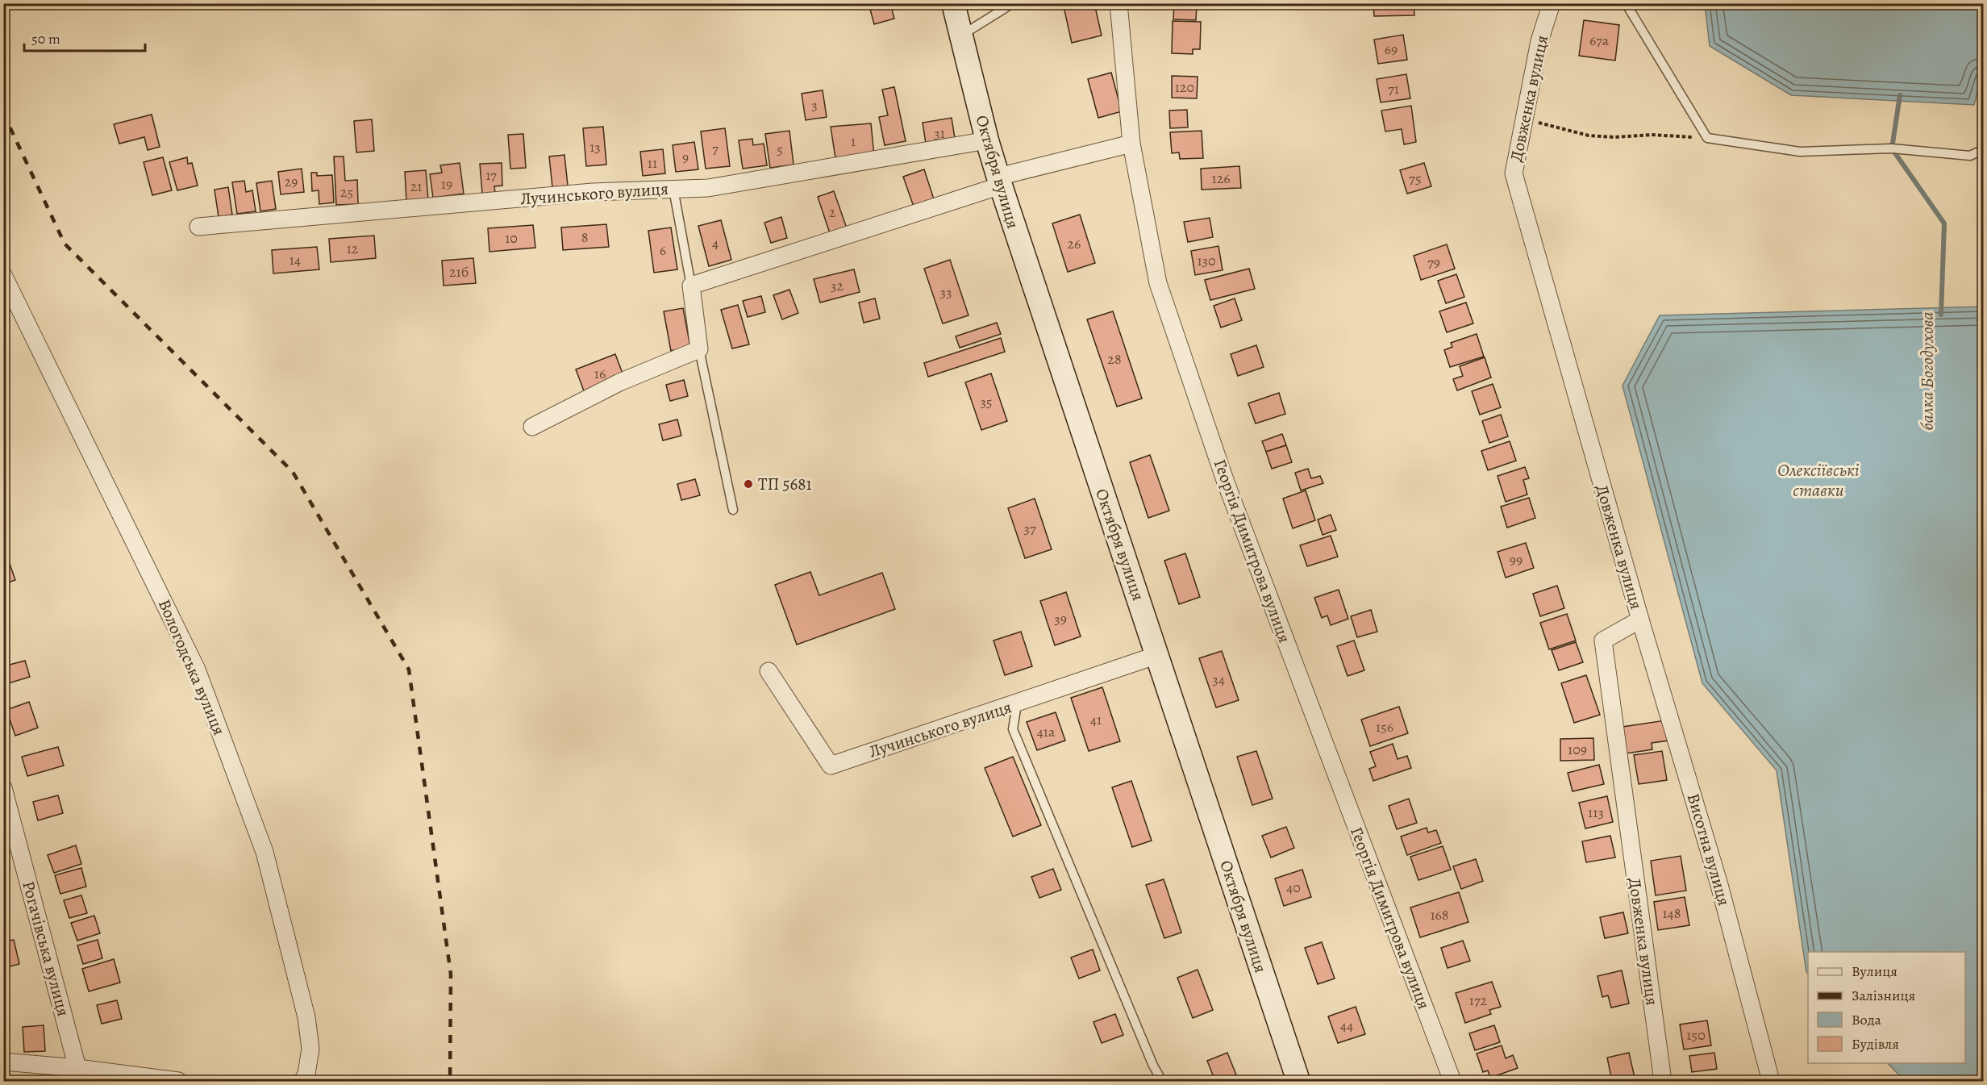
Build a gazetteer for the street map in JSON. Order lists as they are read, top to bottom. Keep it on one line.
{"streets":{"street":["Довженка вулиця","Октября вулиця","Лучинського вулиця","Георгія Димитрова вулиця","Вологодська вулиця","Висотна вулиця","Рогачівська вулиця"]},"crossings":[["Довженка вулиця","Висотна вулиця"],["Октября вулиця","Лучинського вулиця"]],"water":["балка Богодухова","Олексіївські ставки"],"places":["ТП 5681"],"house_numbers":["67а","69","120","71","3","31","1","13","7","5","9","11","17","126","75","29","19","21","25","2","8","10","4","26","12","6","14","130","79","21б","32","33","28","16","35","37","99","39","34","41","156","41а","109","113","40","148","168","172","44","150"],"legend":["Вулиця","Залізниця","Вода","Будівля"],"scale_bar":"50 m"}
